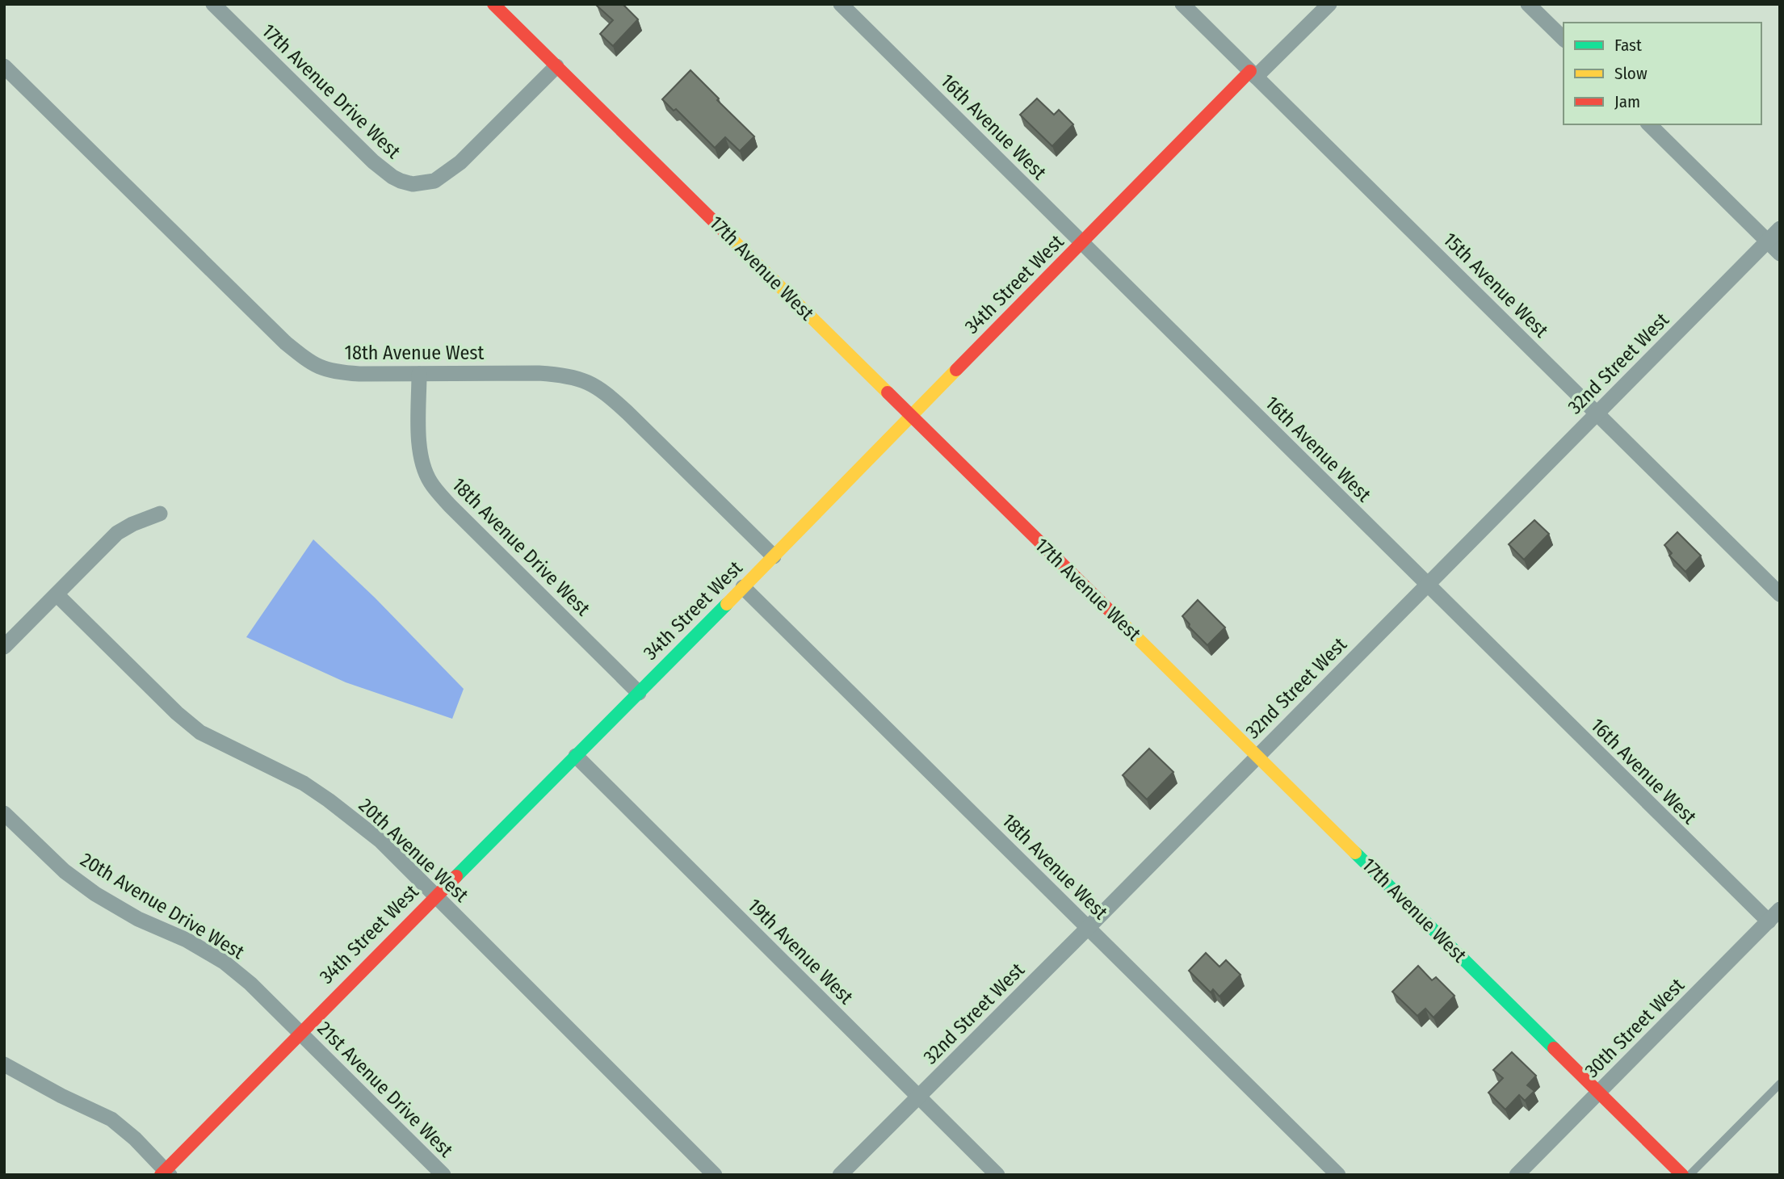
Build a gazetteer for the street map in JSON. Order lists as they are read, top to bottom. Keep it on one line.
{"streets":{"street":["17th Avenue Drive West","16th Avenue West","17th Avenue West","34th Street West","15th Avenue West","18th Avenue West","32nd Street West","18th Avenue Drive West","20th Avenue West","20th Avenue Drive West","19th Avenue West","30th Street West","21st Avenue Drive West"]},"crossings":[["17th Avenue Drive West","17th Avenue West"],["16th Avenue West","34th Street West"],["16th Avenue West","32nd Street West"],["16th Avenue West","30th Street West"],["17th Avenue West","34th Street West"],["17th Avenue West","32nd Street West"],["17th Avenue West","30th Street West"],["34th Street West","15th Avenue West"],["34th Street West","18th Avenue West"],["34th Street West","18th Avenue Drive West"],["34th Street West","20th Avenue West"],["34th Street West","20th Avenue Drive West"],["34th Street West","19th Avenue West"],["34th Street West","21st Avenue Drive West"],["15th Avenue West","32nd Street West"],["18th Avenue West","32nd Street West"],["18th Avenue West","18th Avenue Drive West"],["32nd Street West","19th Avenue West"],["20th Avenue Drive West","21st Avenue Drive West"]],"legend":["Fast","Slow","Jam"]}
